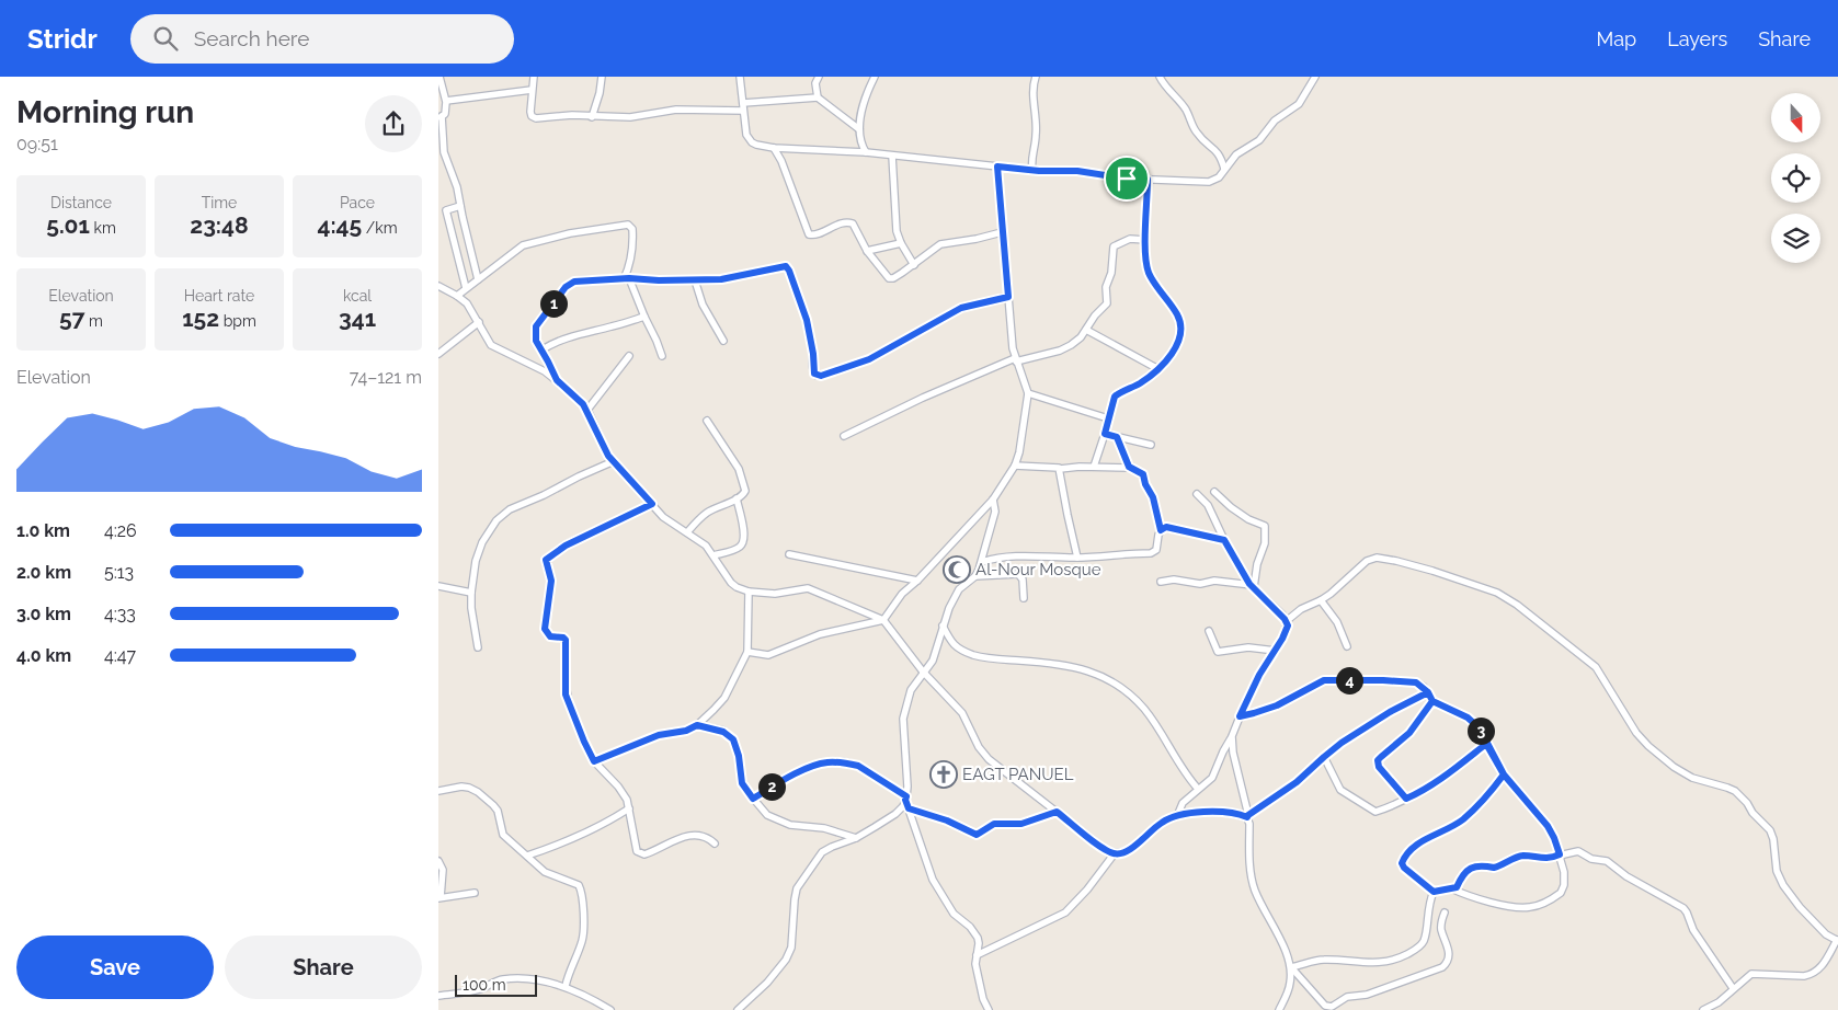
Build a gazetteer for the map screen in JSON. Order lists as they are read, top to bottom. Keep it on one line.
{"places":{"mosque":["Al-Nour Mosque"],"church":["EAGT PANUEL"]},"scale_bar":"100 m","north":"bottom","page":{"header":"Stridr","search":"Search here","nav":["Map","Layers","Share"],"heading":["Morning run","09:51"],"stats":[["Distance","5.01 km"],["Time","23:48"],["Pace","4:45 /km"],["Elevation","57 m"],["Heart rate","152 bpm"],["kcal","341"]],"pins":["1","4","3","2"],"chart":["Elevation","74–121 m"],"list":[{"name":"1.0 km","note":"4:26"},{"name":"2.0 km","note":"5:13"},{"name":"3.0 km","note":"4:33"},{"name":"4.0 km","note":"4:47"}],"buttons":["Save","Share"],"scale":"100 m"}}
